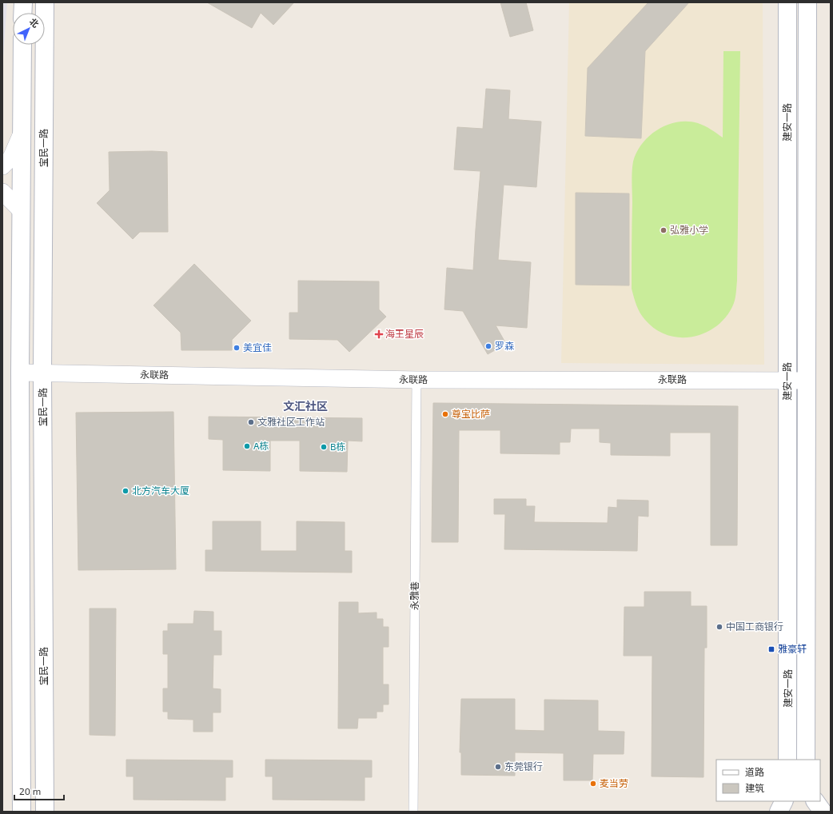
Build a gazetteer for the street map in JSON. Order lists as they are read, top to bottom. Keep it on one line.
{"streets":{"main road":["建安一路","宝民一路"],"street":["永联路"],"lane":["永雅巷"]},"crossings":[["建安一路","永联路"],["宝民一路","永联路"],["永联路","永雅巷"]],"districts":["文汇社区"],"places":{"other":["弘雅小学","罗森","美宜佳","尊宝比萨","文雅社区工作站","A栋","B栋","北方汽车大厦","中国工商银行","东莞银行","麦当劳"],"health":["海王星辰"],"transit":["雅豪轩"]},"legend":["道路","建筑"],"scale_bar":"20 m","north":"top right"}
